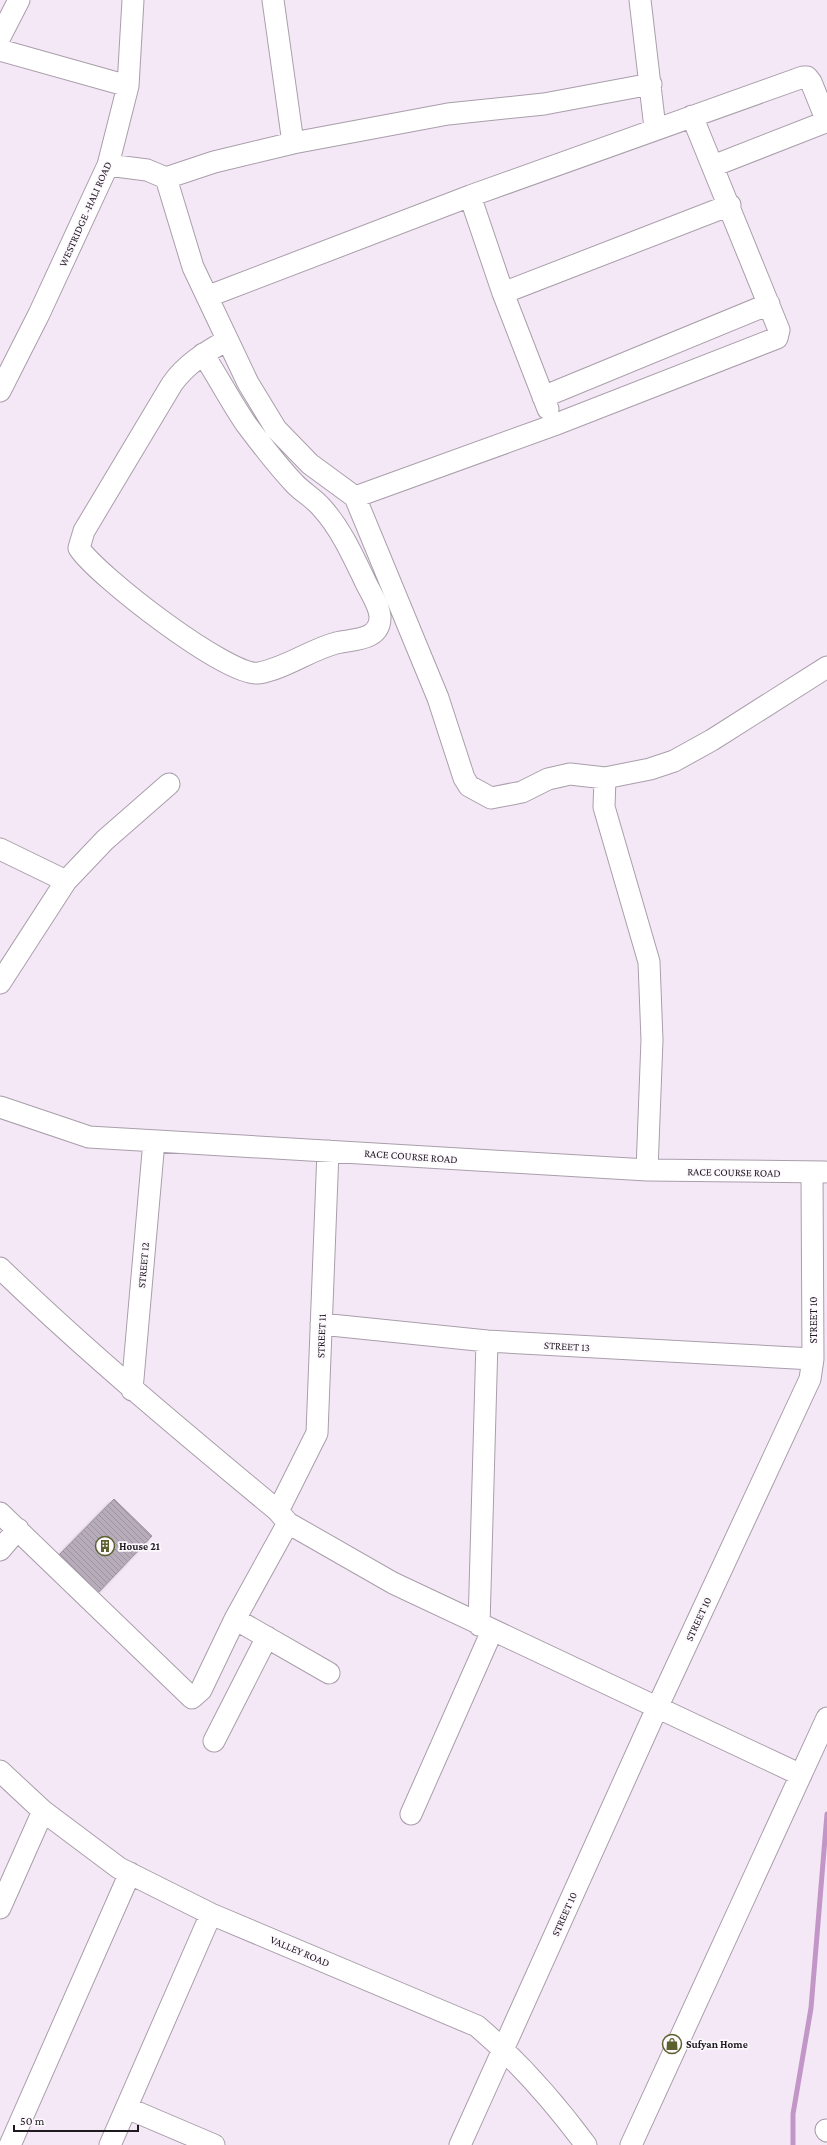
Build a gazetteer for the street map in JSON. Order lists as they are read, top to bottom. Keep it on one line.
{"streets":{"street":["WESTRIDGE -HALI ROAD","RACE COURSE ROAD","STREET 12","STREET 10","STREET 11","STREET 13","VALLEY ROAD"]},"crossings":[["RACE COURSE ROAD","STREET 12"],["RACE COURSE ROAD","STREET 10"],["RACE COURSE ROAD","STREET 11"],["STREET 10","STREET 13"],["STREET 10","VALLEY ROAD"],["STREET 11","STREET 13"]],"places":{"building":["House 21"],"shop":["Sufyan Home"]},"scale_bar":"50 m"}
